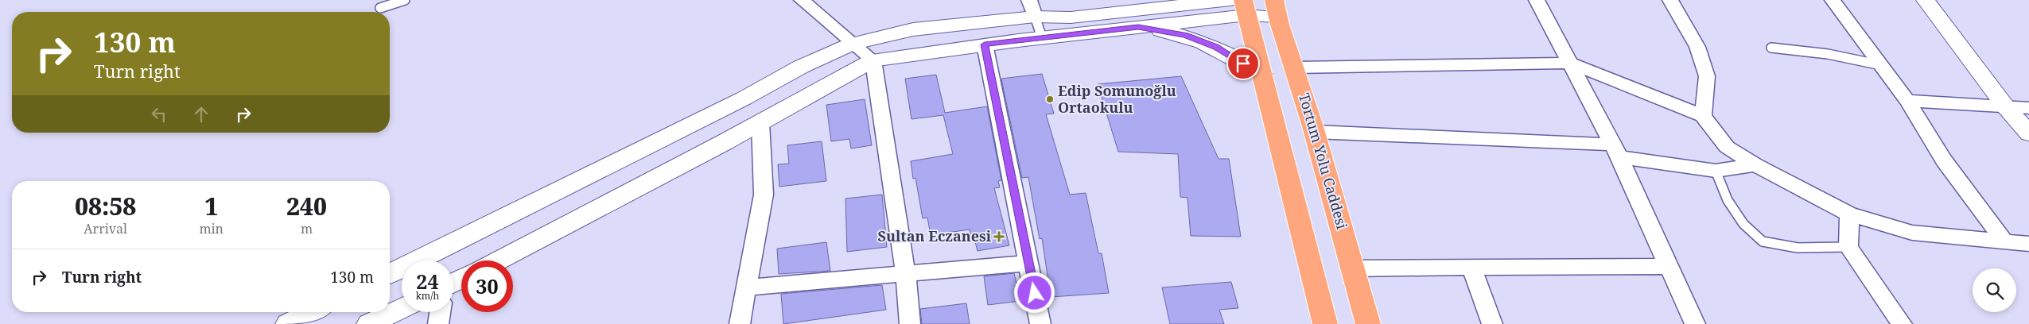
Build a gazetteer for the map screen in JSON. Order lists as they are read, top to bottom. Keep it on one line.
{"streets":{"highway":["Tortum Yolu Caddesi"]},"places":{"other":["Edip Somunoğlu Ortaokulu"],"health":["Sultan Eczanesi"]},"page":{"turn":["130 m","Turn right"],"eta":["08:58","Arrival","1","min","240","m"],"list":[{"name":"Turn right","value":"130 m"}],"speed":"24 km/h","limit":"30"}}
